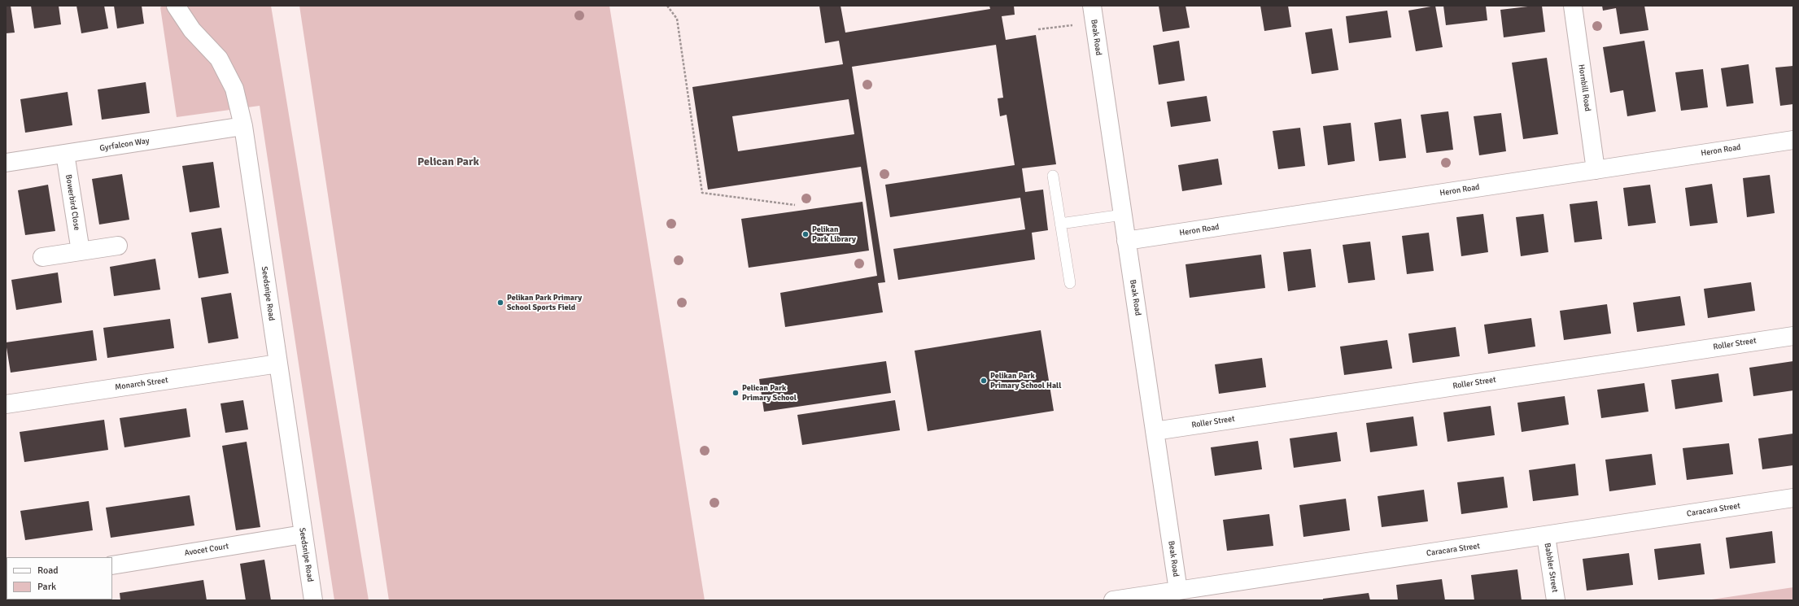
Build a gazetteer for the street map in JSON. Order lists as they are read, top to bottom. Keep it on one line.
{"streets":{"street":["Beak Road","Hornbill Road","Gyrfalcon Way","Heron Road","Bowerbird Close","Seedsnipe Road","Roller Street","Monarch Street","Caracara Street","Avocet Court","Babbler Street"]},"crossings":[["Beak Road","Heron Road"],["Beak Road","Roller Street"],["Beak Road","Caracara Street"],["Hornbill Road","Heron Road"],["Gyrfalcon Way","Bowerbird Close"],["Gyrfalcon Way","Seedsnipe Road"],["Seedsnipe Road","Monarch Street"],["Seedsnipe Road","Avocet Court"],["Caracara Street","Babbler Street"]],"districts":["Pelican Park"],"places":["Pelikan Park Library","Pelikan Park Primary School Sports Field","Pelikan Park Primary School Hall","Pelican Park Primary School"],"legend":["Road","Park"]}
